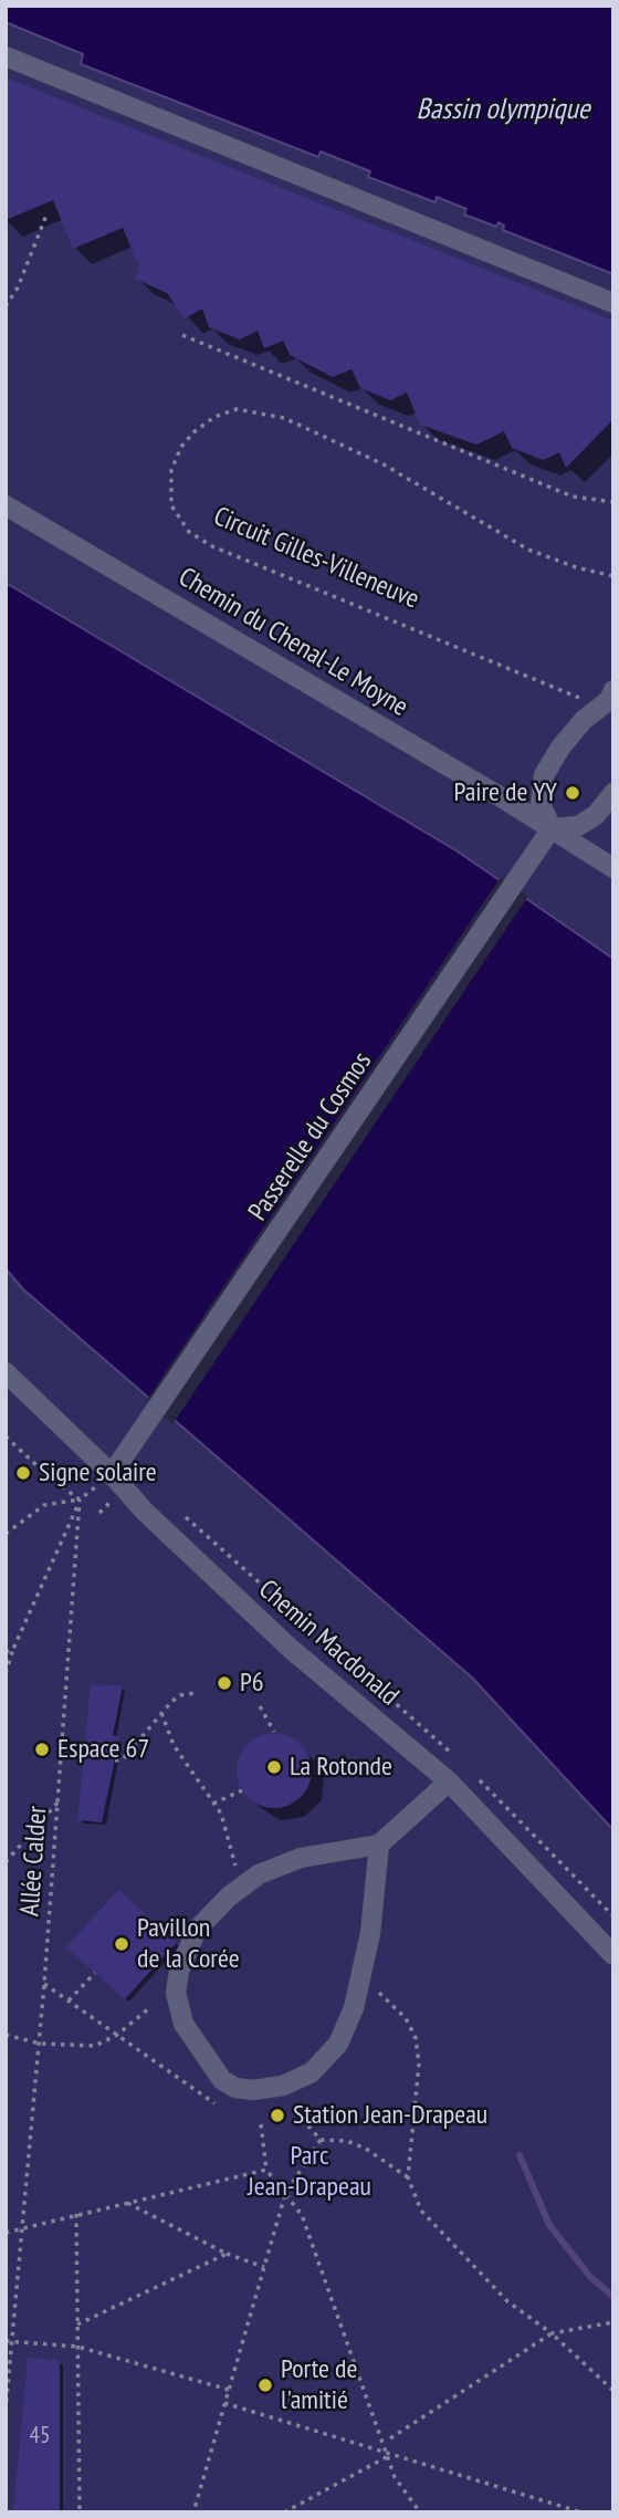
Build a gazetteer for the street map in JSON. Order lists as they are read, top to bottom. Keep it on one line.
{"streets":{"street":["Chemin du Chenal-Le Moyne","Passerelle du Cosmos","Chemin Macdonald"],"path":["Circuit Gilles-Villeneuve","Allée Calder"]},"crossings":[["Chemin du Chenal-Le Moyne","Passerelle du Cosmos"],["Passerelle du Cosmos","Chemin Macdonald"]],"water":["Bassin olympique"],"parks":["Parc Jean-Drapeau"],"places":["Paire de YY","Signe solaire","P6","Espace 67","La Rotonde","Pavillon de la Corée","Station Jean-Drapeau","Porte de l'amitié"],"house_numbers":["45"]}
